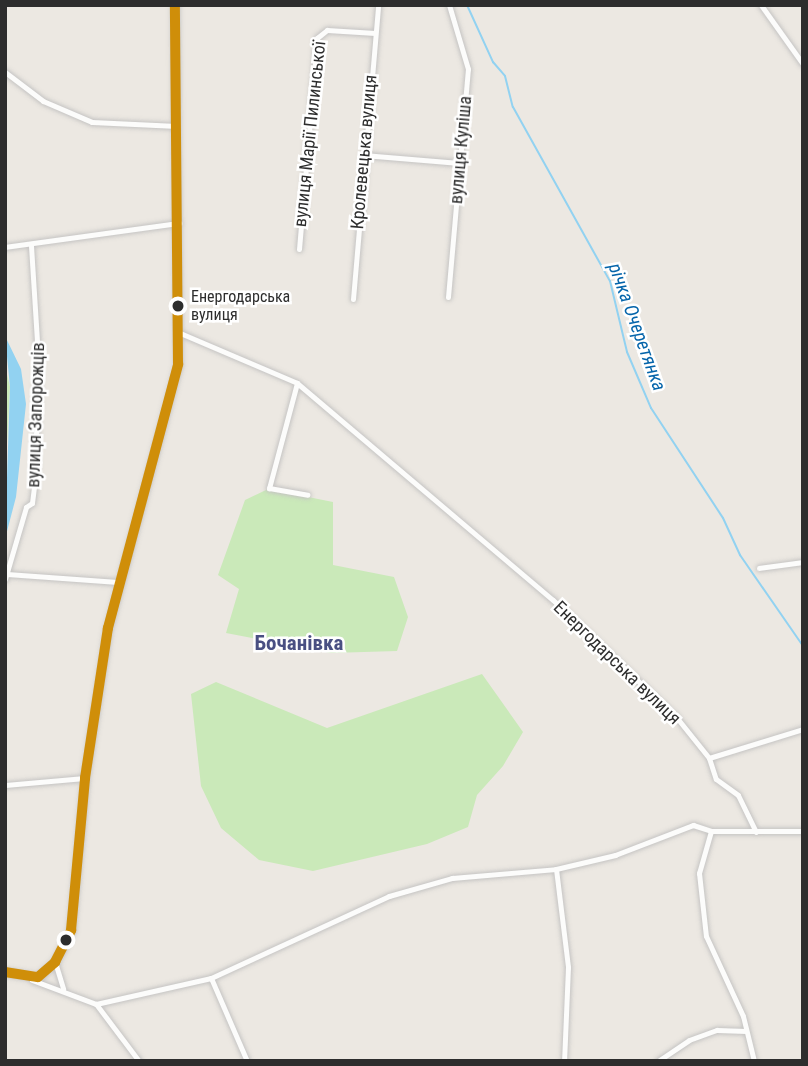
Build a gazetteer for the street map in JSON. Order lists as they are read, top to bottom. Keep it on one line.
{"streets":{"street":["вулиця Марії Пилинської","вулиця Куліша","Кролевецька вулиця","вулиця Запорожців","Енергодарська вулиця"]},"crossings":[["вулиця Марії Пилинської","Кролевецька вулиця"]],"districts":["Бочанівка"],"water":["річка Очеретянка"],"places":["Енергодарська вулиця"]}
